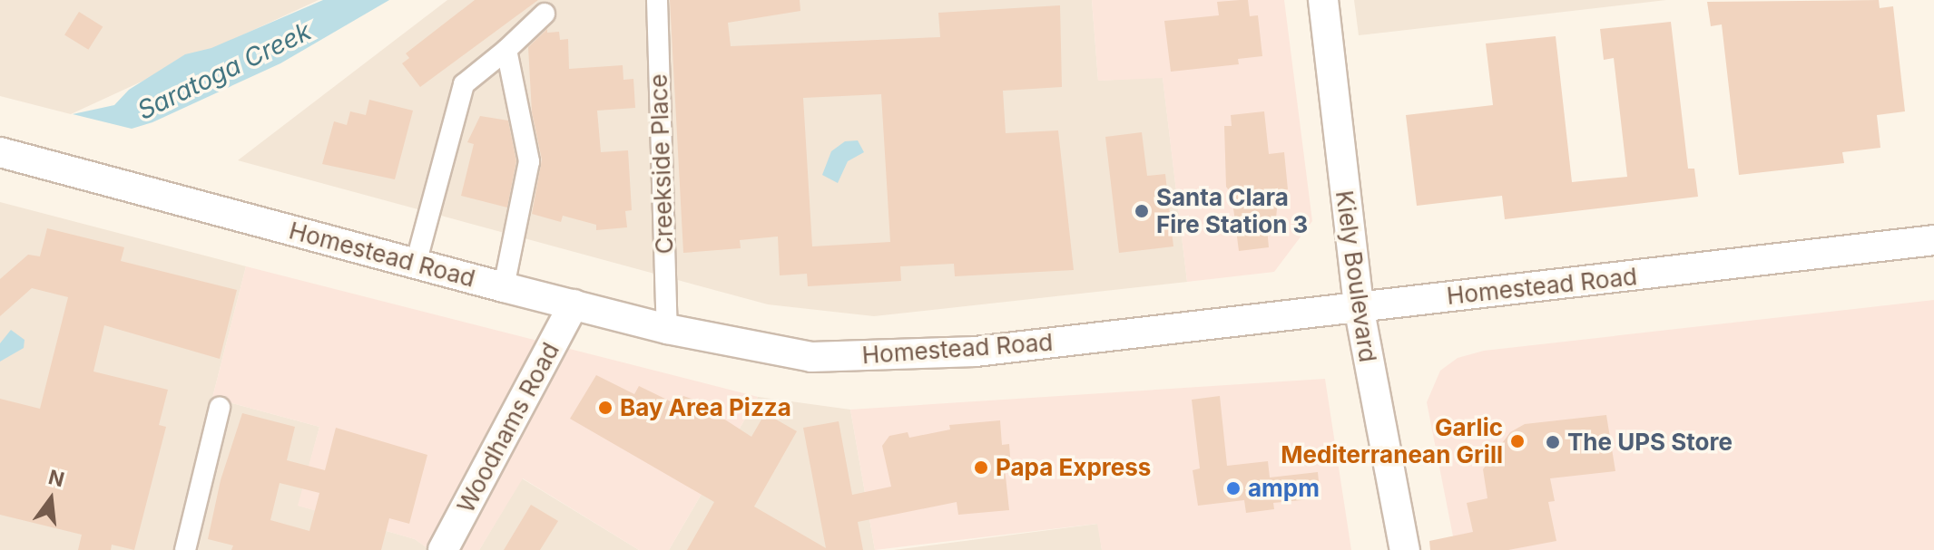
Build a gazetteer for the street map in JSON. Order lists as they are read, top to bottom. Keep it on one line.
{"streets":{"main road":["Homestead Road","Kiely Boulevard","Woodhams Road"],"street":["Creekside Place"]},"crossings":[["Creekside Place","Homestead Road"],["Homestead Road","Kiely Boulevard"],["Homestead Road","Woodhams Road"]],"water":["Saratoga Creek"],"places":["Santa Clara Fire Station 3","Bay Area Pizza","Garlic Mediterranean Grill","The UPS Store","Papa Express","ampm"],"north":"top"}
